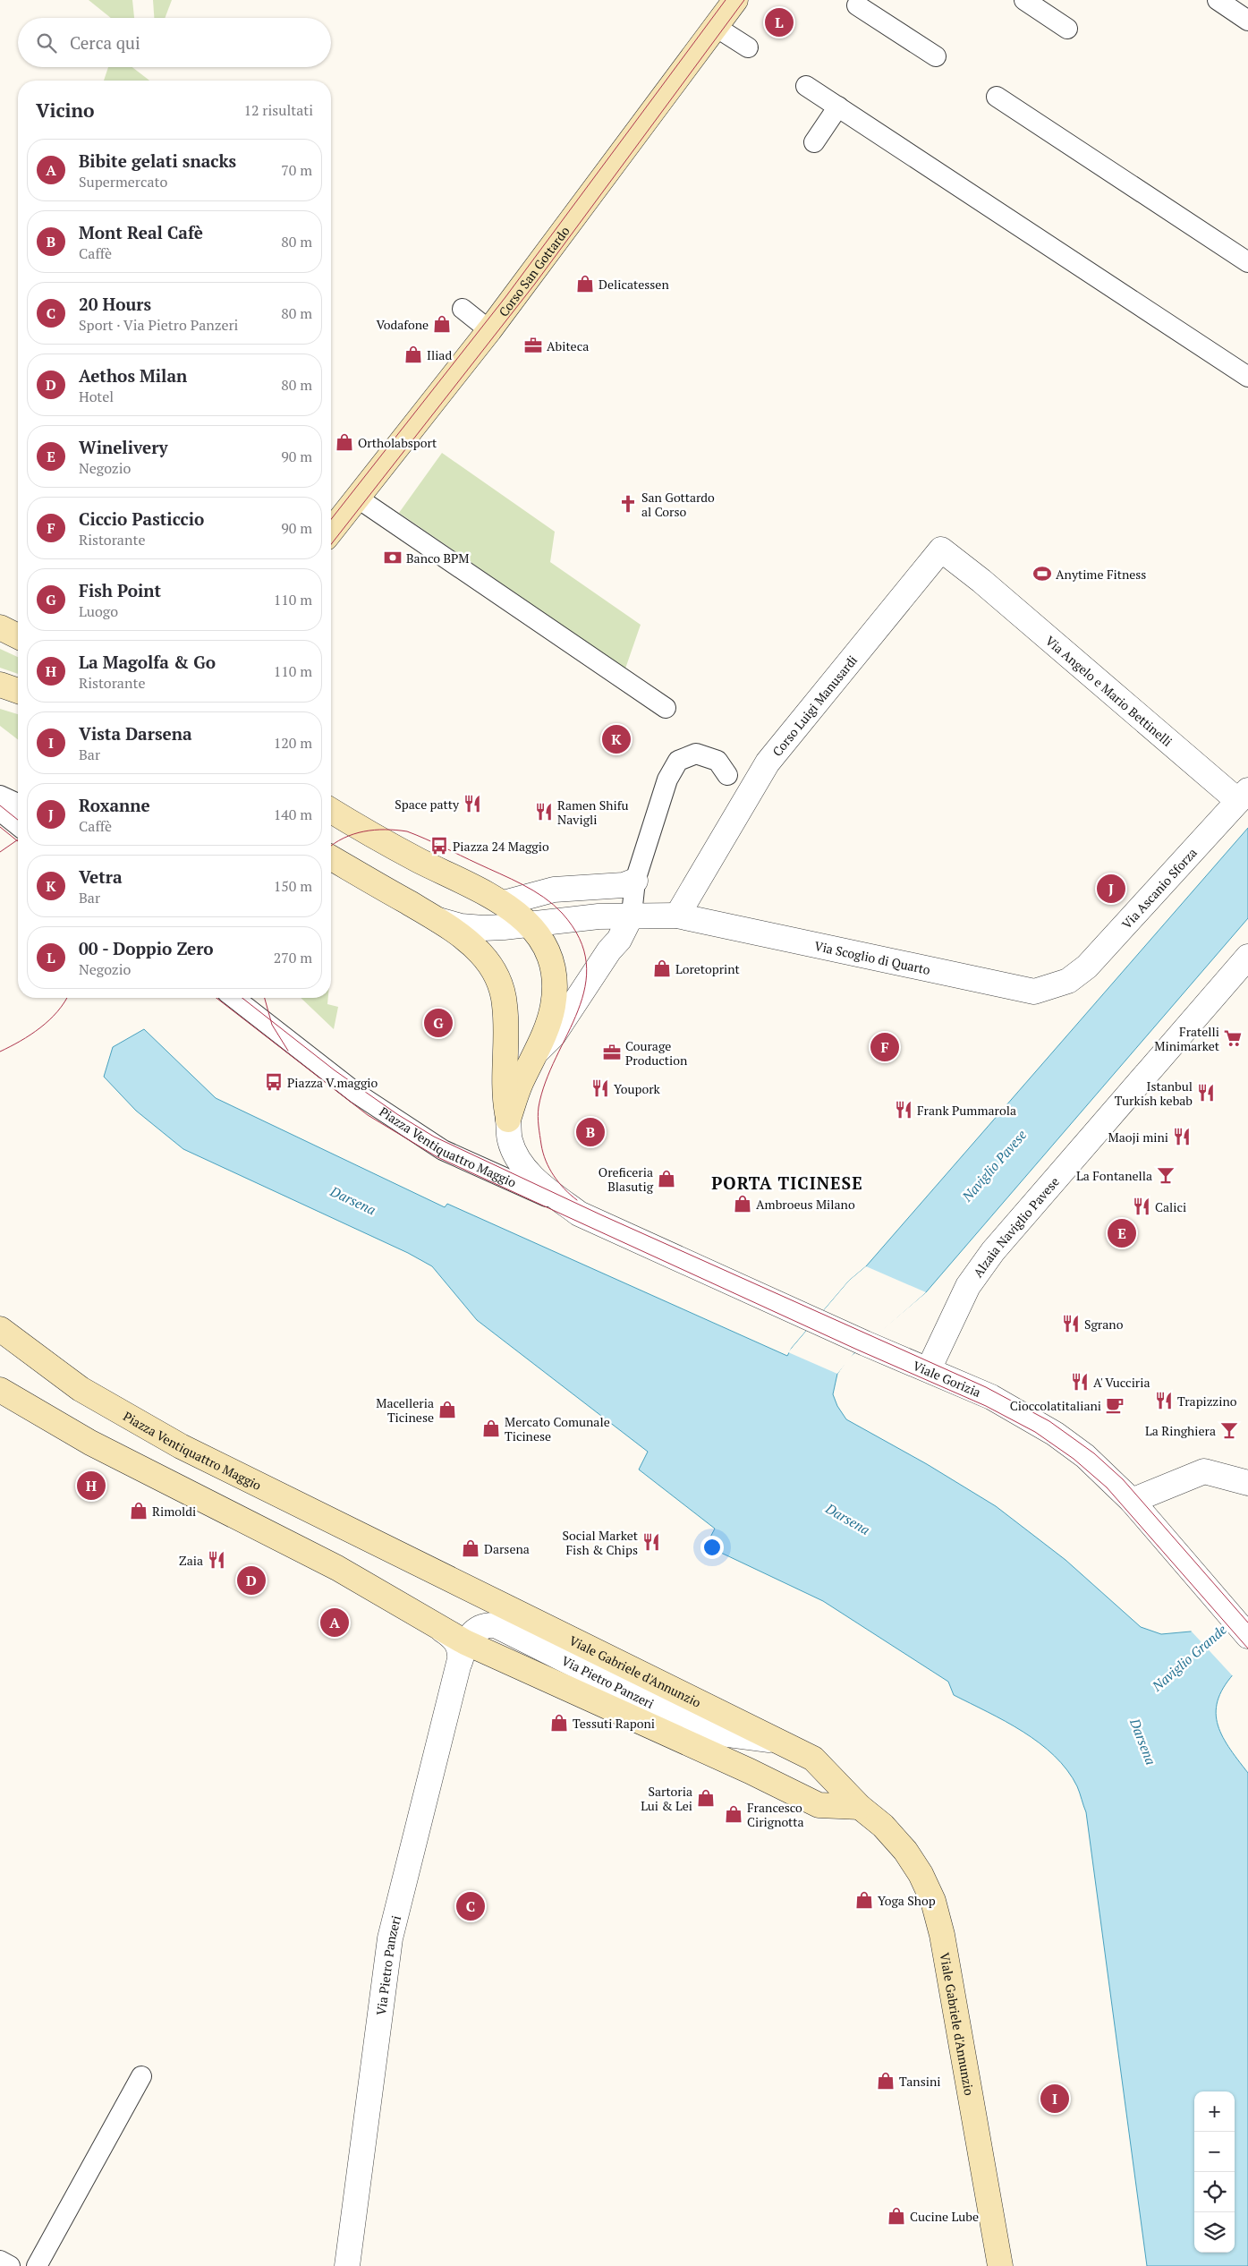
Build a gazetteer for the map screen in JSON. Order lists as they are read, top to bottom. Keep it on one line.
{"streets":{"main road":["Corso San Gottardo","Piazza Ventiquattro Maggio","Viale Gabriele d'Annunzio"],"street":["Via Angelo e Mario Bettinelli","Corso Luigi Manusardi","Via Ascanio Sforza","Via Scoglio di Quarto","Alzaia Naviglio Pavese","Viale Gorizia","Via Pietro Panzeri"]},"crossings":[["Via Angelo e Mario Bettinelli","Corso Luigi Manusardi"],["Via Angelo e Mario Bettinelli","Via Ascanio Sforza"],["Corso Luigi Manusardi","Via Scoglio di Quarto"],["Corso Luigi Manusardi","Piazza Ventiquattro Maggio"],["Via Ascanio Sforza","Via Scoglio di Quarto"],["Via Scoglio di Quarto","Piazza Ventiquattro Maggio"],["Piazza Ventiquattro Maggio","Viale Gorizia"],["Piazza Ventiquattro Maggio","Viale Gabriele d'Annunzio"],["Alzaia Naviglio Pavese","Viale Gorizia"],["Viale Gabriele d'Annunzio","Via Pietro Panzeri"]],"districts":["PORTA TICINESE"],"water":["Naviglio Pavese","Darsena","Naviglio Grande"],"places":{"shop":["Delicatessen","Vodafone","Iliad","Ortholabsport","Loretoprint","Oreficeria Blasutig","Ambroeus Milano","Macelleria Ticinese","Mercato Comunale Ticinese","Rimoldi","Darsena","Tessuti Raponi","Sartoria Lui & Lei","Francesco Cirignotta","Yoga Shop","Tansini","Cucine Lube"],"office":["Abiteca","Courage Production"],"church":["San Gottardo al Corso"],"bank":["Banco BPM"],"sports":["Anytime Fitness"],"restaurant":["Space patty","Ramen Shifu Navigli","Youpork","Istanbul Turkish kebab","Frank Pummarola","Maoji mini","Calici","Sgrano","A' Vucciria","Trapizzino","Social Market Fish & Chips","Zaia"],"bus stop":["Piazza 24 Maggio","Piazza V.maggio"],"supermarket":["Fratelli Minimarket"],"bar":["La Fontanella","La Ringhiera"],"cafe":["Cioccolatitaliani"]},"page":{"pins":["L","K","J","G","F","B","E","H","D","A","C","I"],"search":"Cerca qui","heading":["Vicino","12 risultati"],"list":[{"mark":"A","name":"Bibite gelati snacks","note":"Supermercato","value":"70 m"},{"mark":"B","name":"Mont Real Cafè","note":"Caffè","value":"80 m"},{"mark":"C","name":"20 Hours","note":"Sport · Via Pietro Panzeri","value":"80 m"},{"mark":"D","name":"Aethos Milan","note":"Hotel","value":"80 m"},{"mark":"E","name":"Winelivery","note":"Negozio","value":"90 m"},{"mark":"F","name":"Ciccio Pasticcio","note":"Ristorante","value":"90 m"},{"mark":"G","name":"Fish Point","note":"Luogo","value":"110 m"},{"mark":"H","name":"La Magolfa & Go","note":"Ristorante","value":"110 m"},{"mark":"I","name":"Vista Darsena","note":"Bar","value":"120 m"},{"mark":"J","name":"Roxanne","note":"Caffè","value":"140 m"},{"mark":"K","name":"Vetra","note":"Bar","value":"150 m"},{"mark":"L","name":"00 - Doppio Zero","note":"Negozio","value":"270 m"}],"map_buttons":["+","−"]}}
